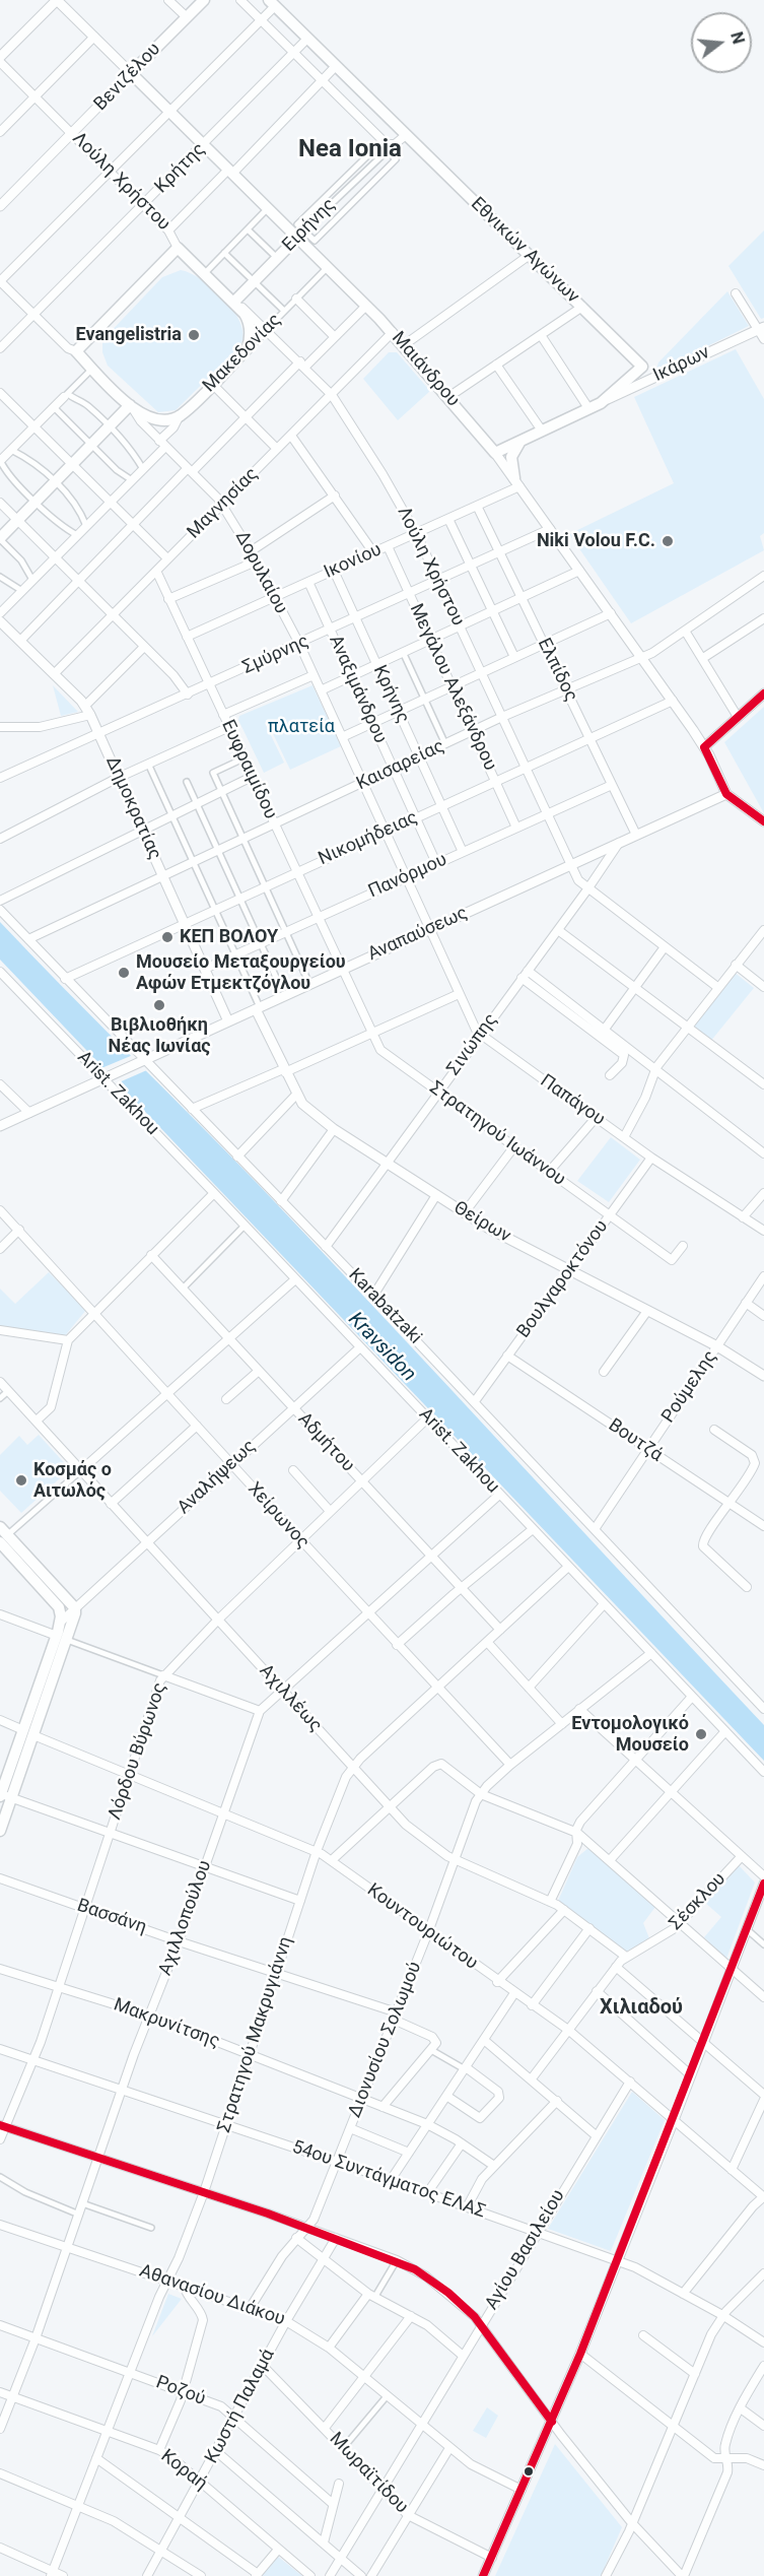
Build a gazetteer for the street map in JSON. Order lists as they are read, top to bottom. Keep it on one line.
{"streets":{"main road":["Βενιζέλου","Λούλη Χρήστου","Ειρήνης","Εθνικών Αγώνων","Μακεδονίας","Ικάρων","Μαιάνδρου","Δορυλαίου"],"street":["Κρήτης","Μαγνησίας","Ικονίου","Σμύρνης","Ελπίδος","Μεγάλου Αλεξάνδρου","Αναξιμάνδρου","Κρήνης","Καισαρείας","Ευφραιμίδου","Δημοκρατίας","Νικομήδειας","Πανόρμου","Αναπαύσεως","Σινώπης","Arist. Zakhou","Παπάγου","Στρατηγού Ιωάννου","Θείρων","Βουλγαροκτόνου","Karabatzaki","Ρούμελης","Βουτζά","Αδμήτου","Αναλήψεως","Χείρωνος","Αχιλλέως","Λόρδου Βύρωνος","Σέσκλου","Βασσάνη","Αχιλλοπούλου","Κουντουριώτου","Μακρυνίτσης","Στρατηγού Μακρυγιάννη","Διονυσίου Σολωμού","54ου Συντάγματος ΕΛΑΣ","Αγίου Βασιλείου","Αθανασίου Διάκου","Ροζού","Κωστή Παλαμά","Κοραή","Μωραϊτίδου"]},"crossings":[["Βενιζέλου","Λούλη Χρήστου"],["Βενιζέλου","Μαιάνδρου"],["Κρήτης","Λούλη Χρήστου"],["Κρήτης","Εθνικών Αγώνων"],["Κρήτης","Μαιάνδρου"],["Κρήτης","Δορυλαίου"],["Λούλη Χρήστου","Ειρήνης"],["Λούλη Χρήστου","Μακεδονίας"],["Λούλη Χρήστου","Μαγνησίας"],["Λούλη Χρήστου","Ικονίου"],["Λούλη Χρήστου","Σμύρνης"],["Λούλη Χρήστου","Καισαρείας"],["Λούλη Χρήστου","Νικομήδειας"],["Λούλη Χρήστου","Πανόρμου"],["Λούλη Χρήστου","Αναπαύσεως"],["Λούλη Χρήστου","Σινώπης"],["Ειρήνης","Μαιάνδρου"],["Εθνικών Αγώνων","Ικάρων"],["Μακεδονίας","Μαιάνδρου"],["Μακεδονίας","Δορυλαίου"],["Ικάρων","Μαιάνδρου"],["Μαιάνδρου","Μαγνησίας"],["Μαιάνδρου","Ικονίου"],["Μαιάνδρου","Σμύρνης"],["Μαιάνδρου","Καισαρείας"],["Μαιάνδρου","Νικομήδειας"],["Μαιάνδρου","Αναπαύσεως"],["Μαγνησίας","Δορυλαίου"],["Μαγνησίας","Ευφραιμίδου"],["Μαγνησίας","Δημοκρατίας"],["Ικονίου","Δορυλαίου"],["Ικονίου","Ελπίδος"],["Ικονίου","Μεγάλου Αλεξάνδρου"],["Ικονίου","Αναξιμάνδρου"],["Ικονίου","Κρήνης"],["Ικονίου","Ευφραιμίδου"],["Δορυλαίου","Σμύρνης"],["Δορυλαίου","Καισαρείας"],["Δορυλαίου","Νικομήδειας"],["Δορυλαίου","Πανόρμου"],["Δορυλαίου","Αναπαύσεως"],["Δορυλαίου","Παπάγου"],["Σμύρνης","Ελπίδος"],["Σμύρνης","Μεγάλου Αλεξάνδρου"],["Σμύρνης","Αναξιμάνδρου"],["Σμύρνης","Κρήνης"],["Σμύρνης","Ευφραιμίδου"],["Σμύρνης","Δημοκρατίας"],["Ελπίδος","Καισαρείας"],["Ελπίδος","Νικομήδειας"],["Ελπίδος","Πανόρμου"],["Ελπίδος","Αναπαύσεως"],["Μεγάλου Αλεξάνδρου","Καισαρείας"],["Μεγάλου Αλεξάνδρου","Νικομήδειας"],["Μεγάλου Αλεξάνδρου","Πανόρμου"],["Αναξιμάνδρου","Καισαρείας"],["Αναξιμάνδρου","Νικομήδειας"],["Αναξιμάνδρου","Πανόρμου"],["Κρήνης","Καισαρείας"],["Κρήνης","Νικομήδειας"],["Κρήνης","Πανόρμου"],["Καισαρείας","Ευφραιμίδου"],["Καισαρείας","Δημοκρατίας"],["Καισαρείας","Karabatzaki"],["Ευφραιμίδου","Νικομήδειας"],["Ευφραιμίδου","Πανόρμου"],["Ευφραιμίδου","Αναπαύσεως"],["Ευφραιμίδου","Στρατηγού Ιωάννου"],["Δημοκρατίας","Νικομήδειας"],["Δημοκρατίας","Πανόρμου"],["Δημοκρατίας","Αναπαύσεως"],["Νικομήδειας","Karabatzaki"],["Αναπαύσεως","Σινώπης"],["Αναπαύσεως","Arist. Zakhou"],["Αναπαύσεως","Παπάγου"],["Αναπαύσεως","Στρατηγού Ιωάννου"],["Αναπαύσεως","Θείρων"],["Αναπαύσεως","Karabatzaki"],["Σινώπης","Παπάγου"],["Σινώπης","Στρατηγού Ιωάννου"],["Σινώπης","Θείρων"],["Σινώπης","Karabatzaki"],["Arist. Zakhou","Αναλήψεως"],["Arist. Zakhou","Λόρδου Βύρωνος"],["Arist. Zakhou","Αχιλλοπούλου"],["Arist. Zakhou","Στρατηγού Μακρυγιάννη"],["Arist. Zakhou","Διονυσίου Σολωμού"],["Παπάγου","Βουλγαροκτόνου"],["Στρατηγού Ιωάννου","Βουλγαροκτόνου"],["Θείρων","Βουλγαροκτόνου"],["Θείρων","Ρούμελης"],["Βουλγαροκτόνου","Karabatzaki"],["Βουλγαροκτόνου","Βουτζά"],["Karabatzaki","Ρούμελης"],["Ρούμελης","Βουτζά"],["Αδμήτου","Αναλήψεως"],["Αδμήτου","Λόρδου Βύρωνος"],["Αδμήτου","Αχιλλοπούλου"],["Αδμήτου","Στρατηγού Μακρυγιάννη"],["Αναλήψεως","Χείρωνος"],["Αναλήψεως","Αχιλλέως"],["Χείρωνος","Λόρδου Βύρωνος"],["Χείρωνος","Αχιλλοπούλου"],["Χείρωνος","Στρατηγού Μακρυγιάννη"],["Χείρωνος","Διονυσίου Σολωμού"],["Αχιλλέως","Λόρδου Βύρωνος"],["Αχιλλέως","Σέσκλου"],["Αχιλλέως","Αχιλλοπούλου"],["Αχιλλέως","Στρατηγού Μακρυγιάννη"],["Αχιλλέως","Διονυσίου Σολωμού"],["Λόρδου Βύρωνος","Βασσάνη"],["Λόρδου Βύρωνος","Κουντουριώτου"],["Λόρδου Βύρωνος","Μακρυνίτσης"],["Λόρδου Βύρωνος","54ου Συντάγματος ΕΛΑΣ"],["Σέσκλου","Κουντουριώτου"],["Βασσάνη","Αχιλλοπούλου"],["Βασσάνη","Στρατηγού Μακρυγιάννη"],["Βασσάνη","Διονυσίου Σολωμού"],["Αχιλλοπούλου","Κουντουριώτου"],["Αχιλλοπούλου","Μακρυνίτσης"],["Αχιλλοπούλου","54ου Συντάγματος ΕΛΑΣ"],["Αχιλλοπούλου","Αθανασίου Διάκου"],["Αχιλλοπούλου","Ροζού"],["Αχιλλοπούλου","Κοραή"],["Κουντουριώτου","Στρατηγού Μακρυγιάννη"],["Κουντουριώτου","Διονυσίου Σολωμού"],["Κουντουριώτου","Αγίου Βασιλείου"],["Μακρυνίτσης","Στρατηγού Μακρυγιάννη"],["Μακρυνίτσης","Διονυσίου Σολωμού"],["Στρατηγού Μακρυγιάννη","54ου Συντάγματος ΕΛΑΣ"],["Στρατηγού Μακρυγιάννη","Αθανασίου Διάκου"],["Στρατηγού Μακρυγιάννη","Ροζού"],["Στρατηγού Μακρυγιάννη","Κοραή"],["Διονυσίου Σολωμού","54ου Συντάγματος ΕΛΑΣ"],["Διονυσίου Σολωμού","Αθανασίου Διάκου"],["54ου Συντάγματος ΕΛΑΣ","Αγίου Βασιλείου"],["Αγίου Βασιλείου","Αθανασίου Διάκου"],["Αγίου Βασιλείου","Μωραϊτίδου"],["Αθανασίου Διάκου","Κωστή Παλαμά"],["Ροζού","Κωστή Παλαμά"],["Κωστή Παλαμά","Κοραή"],["Κωστή Παλαμά","Μωραϊτίδου"]],"districts":["Nea Ionia","Χιλιαδού"],"water":["Kravsidon"],"parks":["πλατεία"],"places":["Evangelistria","Niki Volou F.C.","ΚΕΠ ΒΟΛΟΥ","Μουσείο Μεταξουργείου Αφών Ετμεκτζόγλου","Βιβλιοθήκη Νέας Ιωνίας","Κοσμάς ο Αιτωλός","Εντομολογικό Mουσείο"],"north":"right"}
